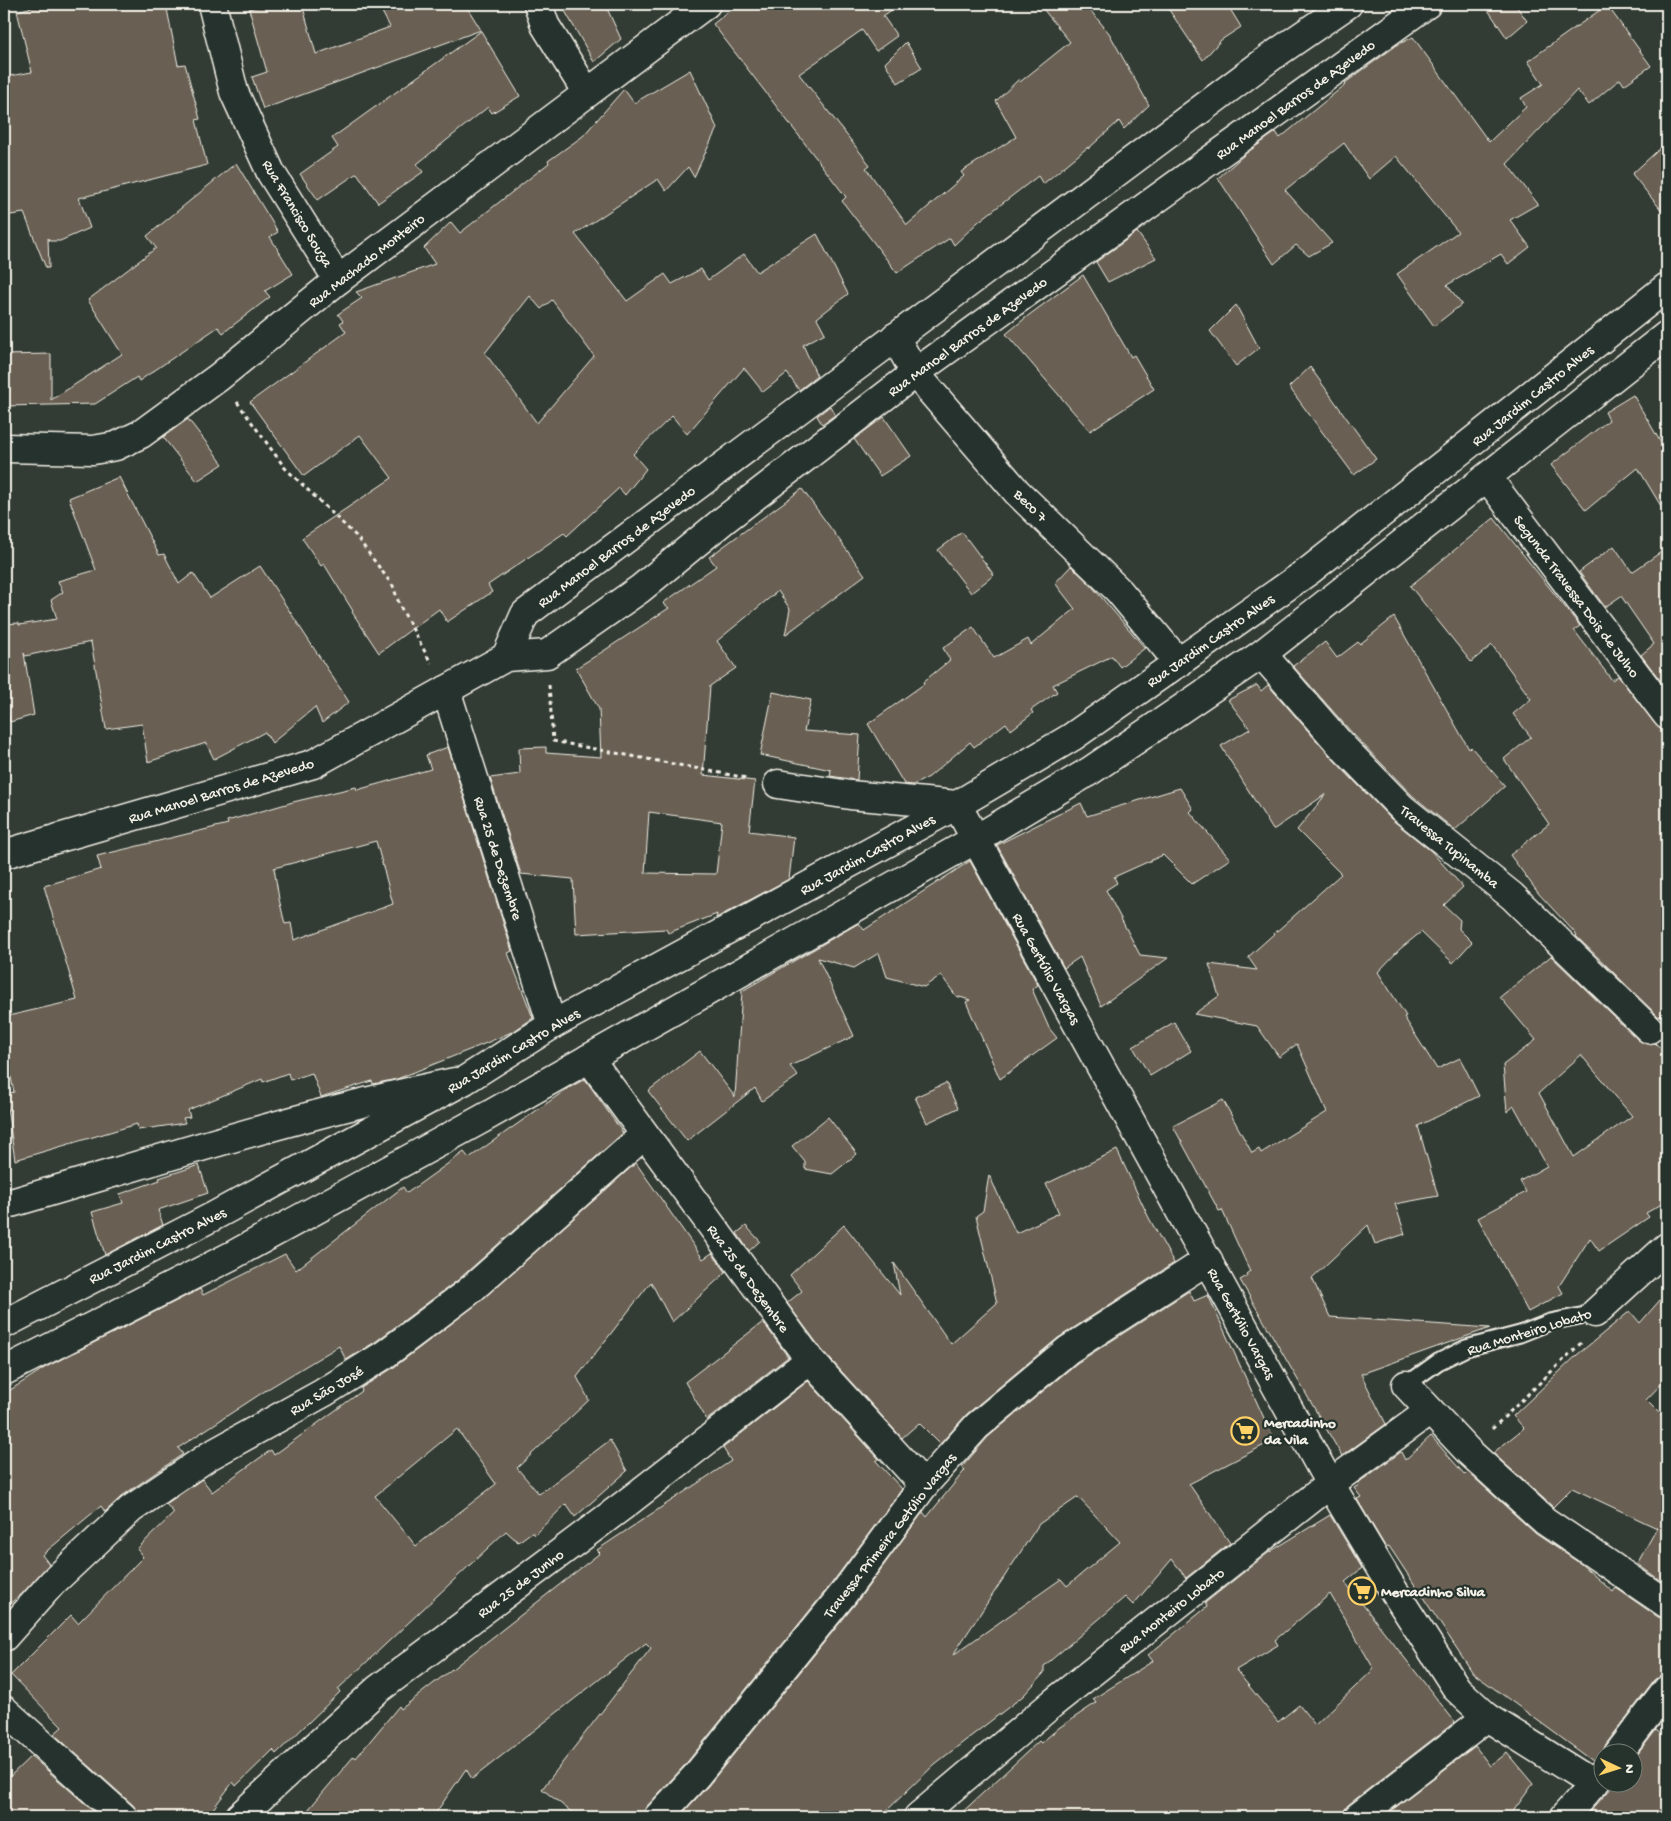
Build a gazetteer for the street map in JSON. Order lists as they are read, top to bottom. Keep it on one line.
{"streets":{"street":["Rua Manoel Barros de Azevedo","Rua Francisco Souza","Rua Machado Monteiro","Rua Jardim Castro Alves","Beco 7","Segunda Travessa Dois de Julho","Travessa Tupinamba","Rua 25 de Dezembre","Rua Gertúlio Vargas","Rua Monteiro Lobato","Rua São José","Travessa Primeira Getúlio Vargas","Rua 25 de Junho"]},"crossings":[["Rua Manoel Barros de Azevedo","Beco 7"],["Rua Manoel Barros de Azevedo","Rua 25 de Dezembre"],["Rua Francisco Souza","Rua Machado Monteiro"],["Rua Jardim Castro Alves","Beco 7"],["Rua Jardim Castro Alves","Rua 25 de Dezembre"],["Rua Jardim Castro Alves","Rua Gertúlio Vargas"],["Rua 25 de Dezembre","Rua São José"],["Rua 25 de Dezembre","Travessa Primeira Getúlio Vargas"],["Rua 25 de Dezembre","Rua 25 de Junho"],["Rua Gertúlio Vargas","Rua Monteiro Lobato"],["Rua Gertúlio Vargas","Travessa Primeira Getúlio Vargas"]],"places":{"supermarket":["Mercadinho da Vila","Mercadinho Silva"]},"north":"right"}
